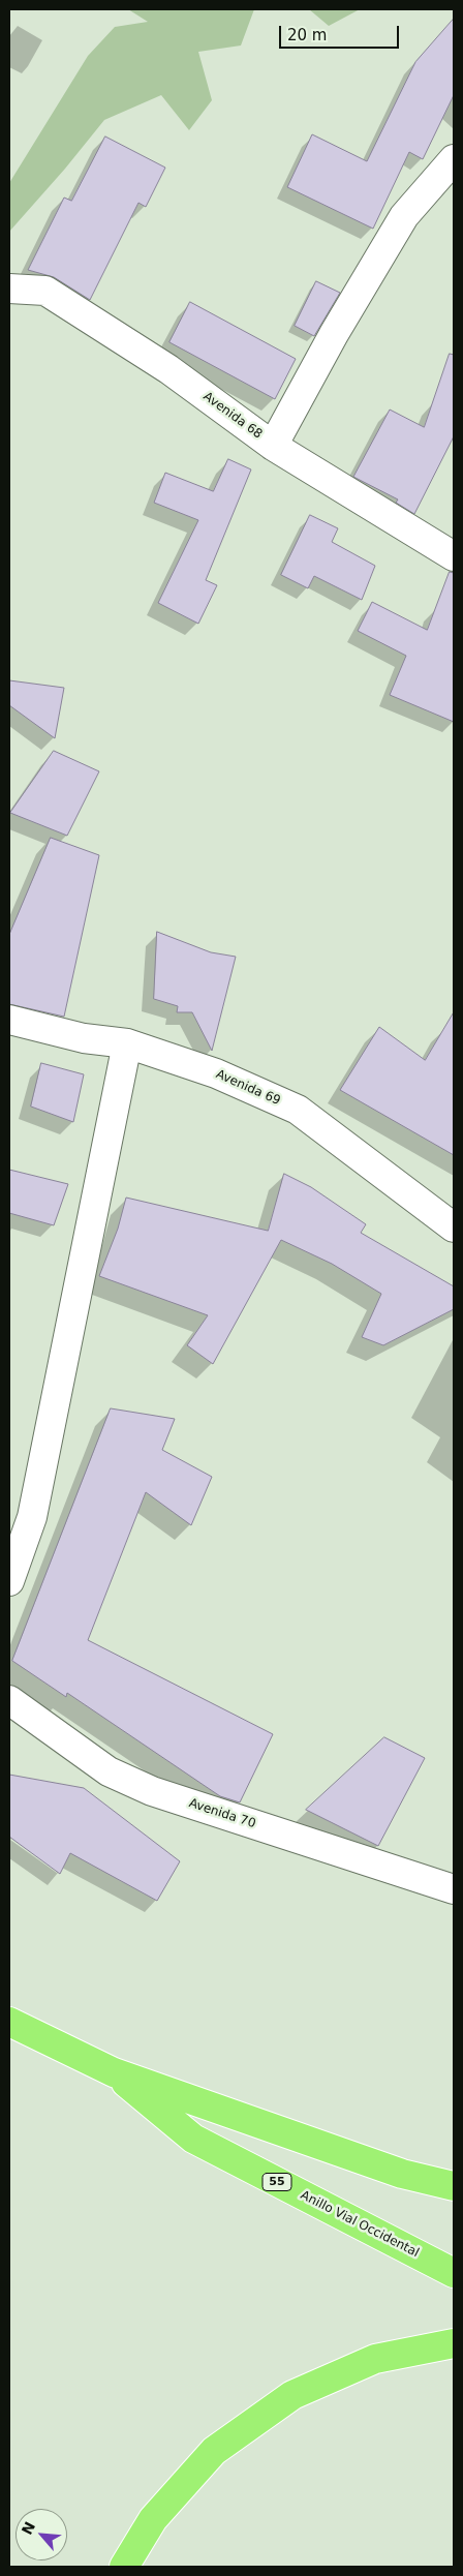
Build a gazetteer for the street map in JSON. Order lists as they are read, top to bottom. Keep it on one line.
{"streets":{"highway":["55","Anillo Vial Occidental"],"street":["Avenida 68","Avenida 69","Avenida 70"]},"scale_bar":"20 m","north":"top left"}
